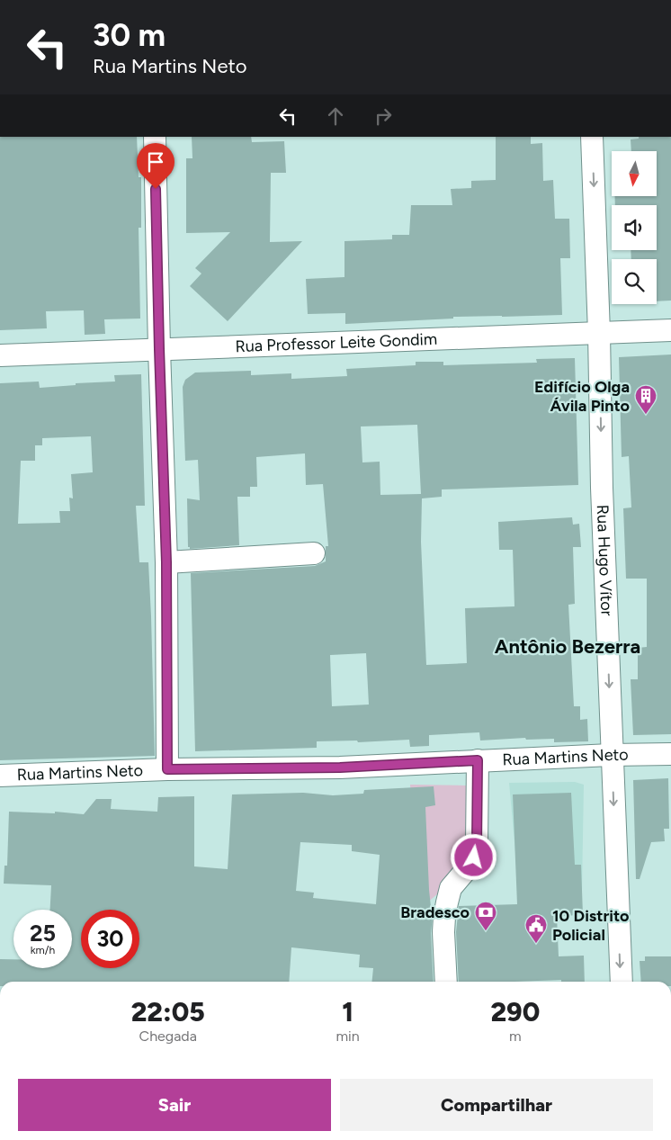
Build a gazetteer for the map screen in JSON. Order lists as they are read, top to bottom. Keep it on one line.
{"streets":{"street":["Rua Professor Leite Gondim","Rua Hugo Vítor","Rua Martins Neto"]},"crossings":[["Rua Professor Leite Gondim","Rua Hugo Vítor"],["Rua Hugo Vítor","Rua Martins Neto"]],"one_way":["Rua Hugo Vítor"],"districts":["Antônio Bezerra"],"places":{"building":["Edifício Olga Ávila Pinto"],"bank":["Bradesco"],"public building":["10 Distrito Policial"]},"north":"bottom","page":{"turn":["30 m","Rua Martins Neto"],"speed":"25 km/h","limit":"30","eta":["22:05","Chegada","1","min","290","m"],"buttons":["Sair","Compartilhar"]}}
